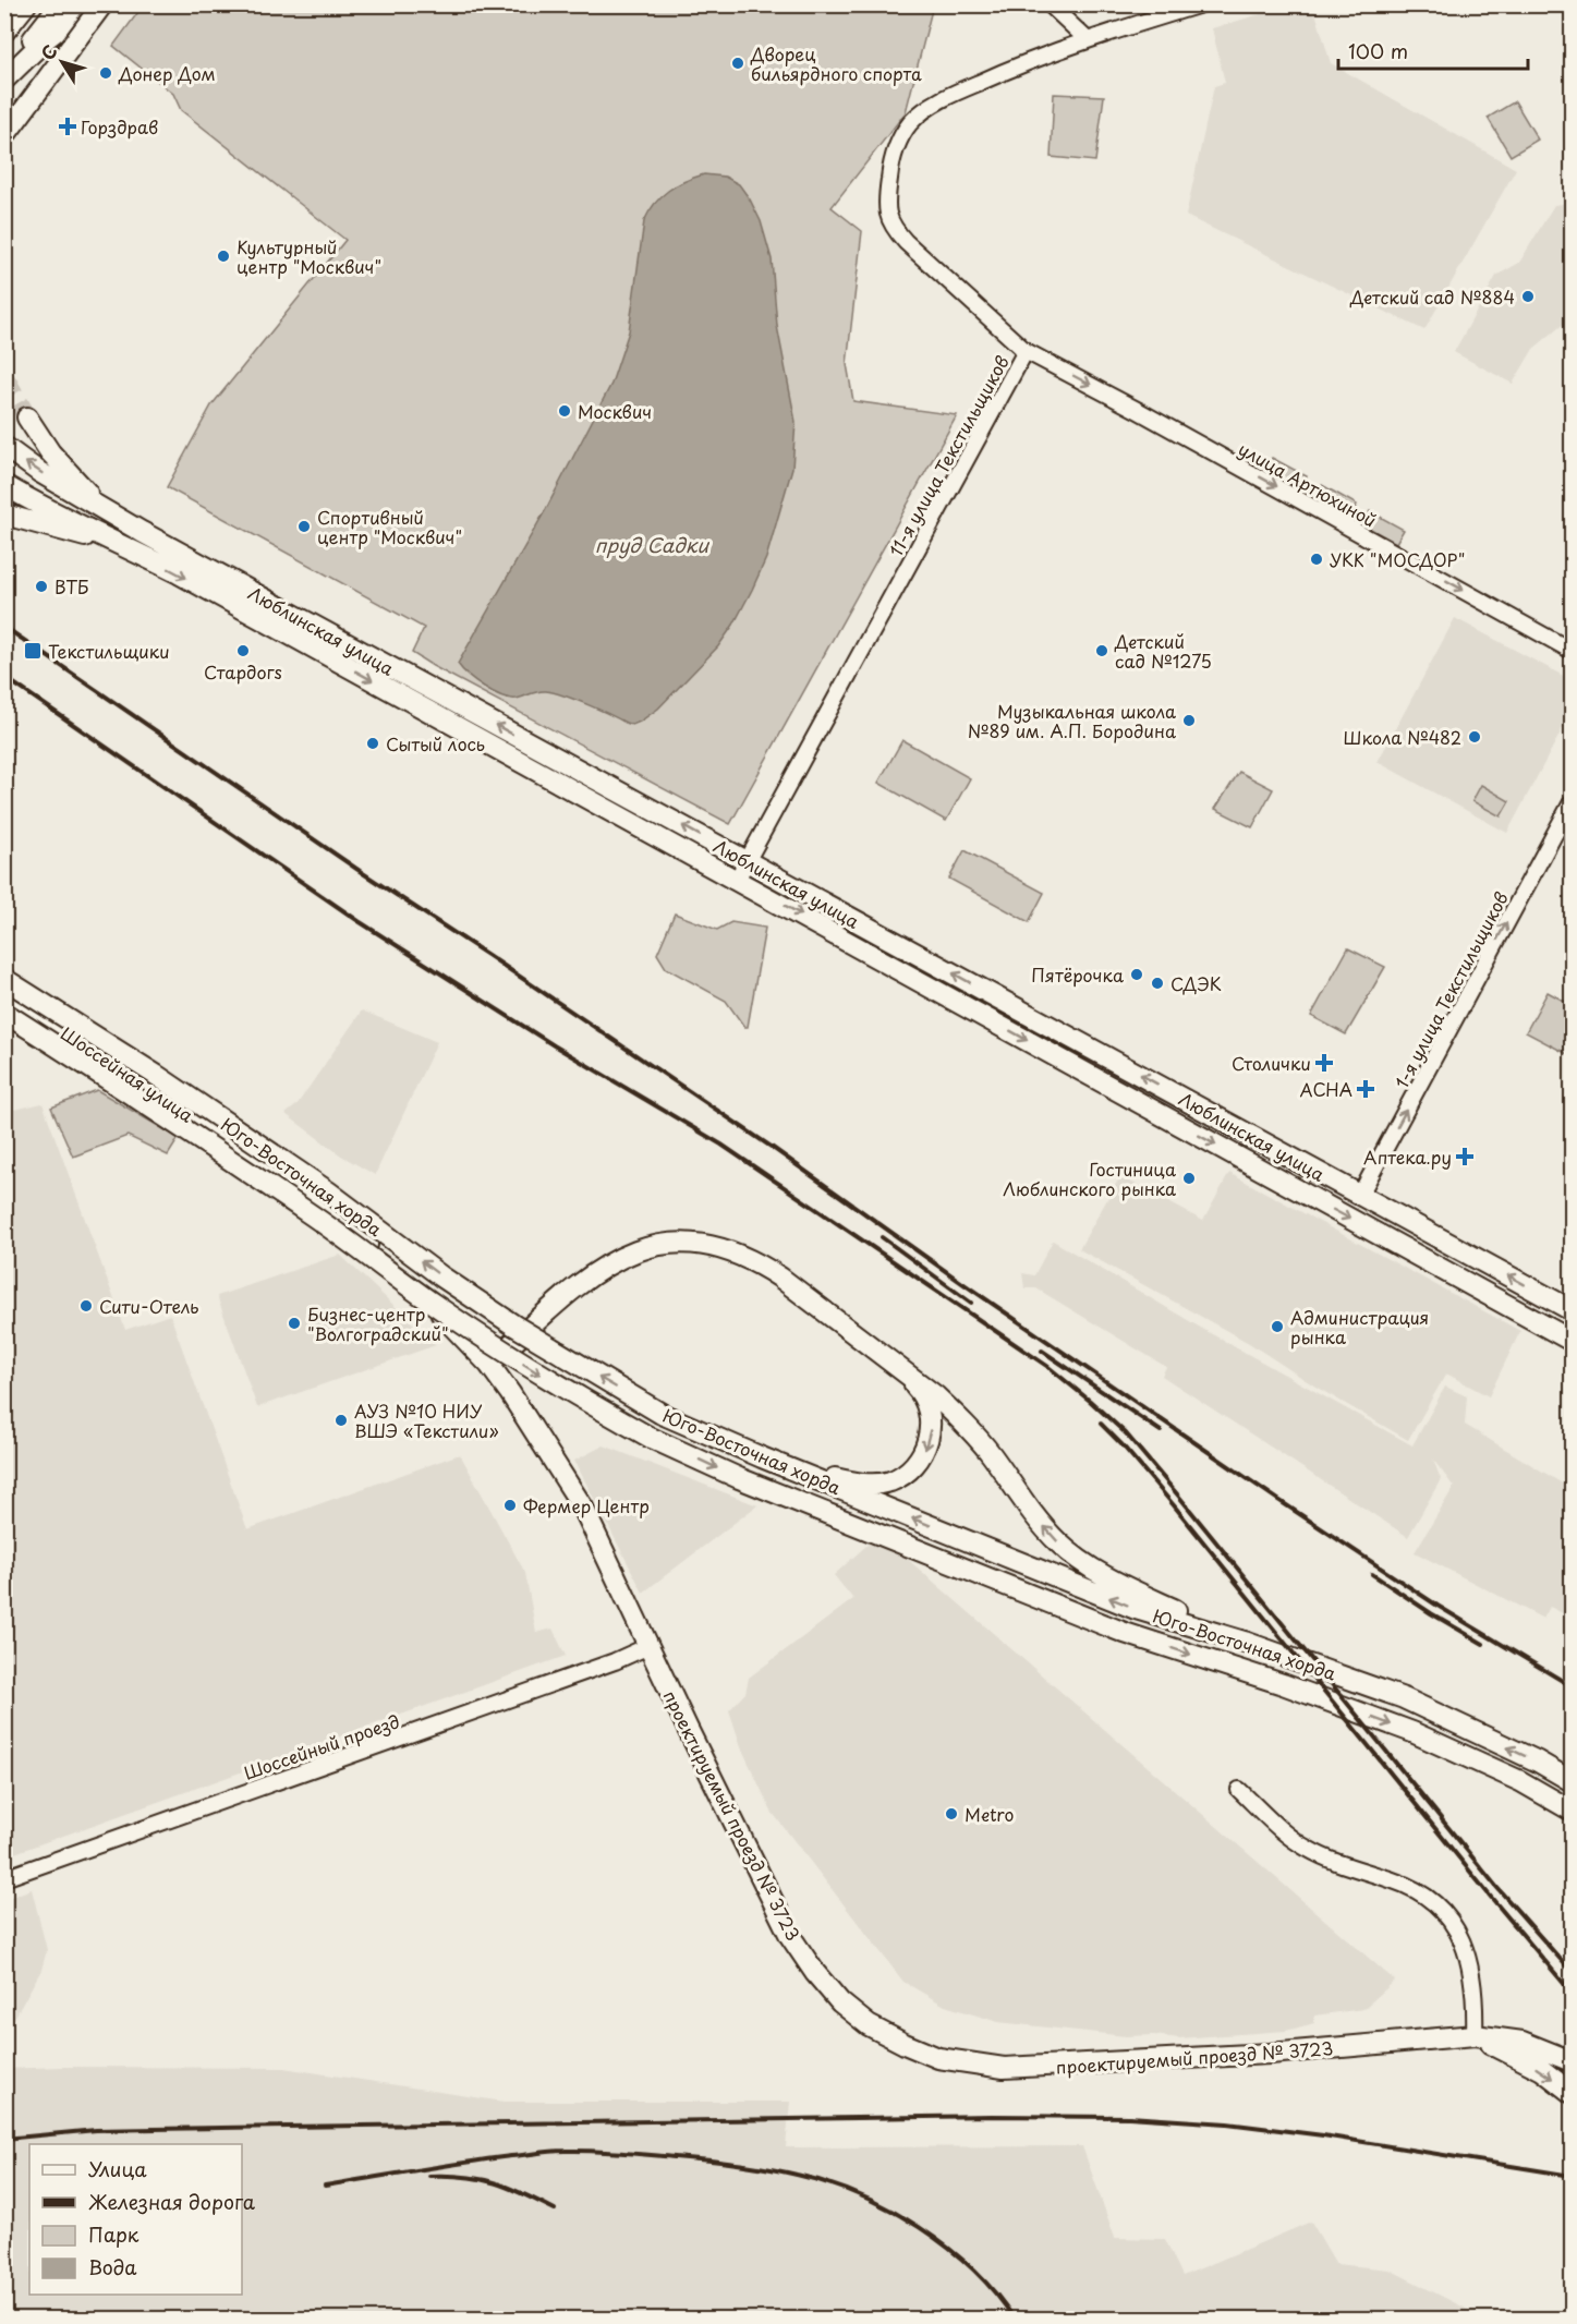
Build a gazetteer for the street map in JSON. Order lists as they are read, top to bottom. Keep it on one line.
{"streets":{"main road":["Люблинская улица","Шоссейная улица","Юго-Восточная хорда","проектируемый проезд № 3723"],"street":["11-я улица Текстильщиков","улица Артюхиной","1-я улица Текстильщиков","Шоссейный проезд"]},"crossings":[["11-я улица Текстильщиков","улица Артюхиной"],["11-я улица Текстильщиков","Люблинская улица"],["Люблинская улица","1-я улица Текстильщиков"],["Шоссейная улица","проектируемый проезд № 3723"],["Шоссейный проезд","проектируемый проезд № 3723"]],"one_way":["улица Артюхиной","1-я улица Текстильщиков"],"water":["пруд Садки"],"places":{"other":["Дворец бильярдного спорта","Донер Дом","Культурный центр \"Москвич\"","Детский сад №884","Москвич","Спортивный центр \"Москвич\"","УКК \"МОСДОР\"","ВТБ","Стардогs","Детский сад №1275","Музыкальная школа №89 им. А.П. Бородина","Школа №482","Сытый лось","Пятёрочка","СДЭК","Гостиница Люблинского рынка","Сити-Отель","Бизнес-центр \"Волгоградский\"","Администрация рынка","АУЗ №10 НИУ ВШЭ «Текстили»","Фермер Центр","Metro"],"health":["Горздрав","Столички","АСНА","Аптека.ру"],"transit":["Текстильщики"]},"legend":["Улица","Железная дорога","Парк","Вода"],"scale_bar":"100 m","north":"top left"}
